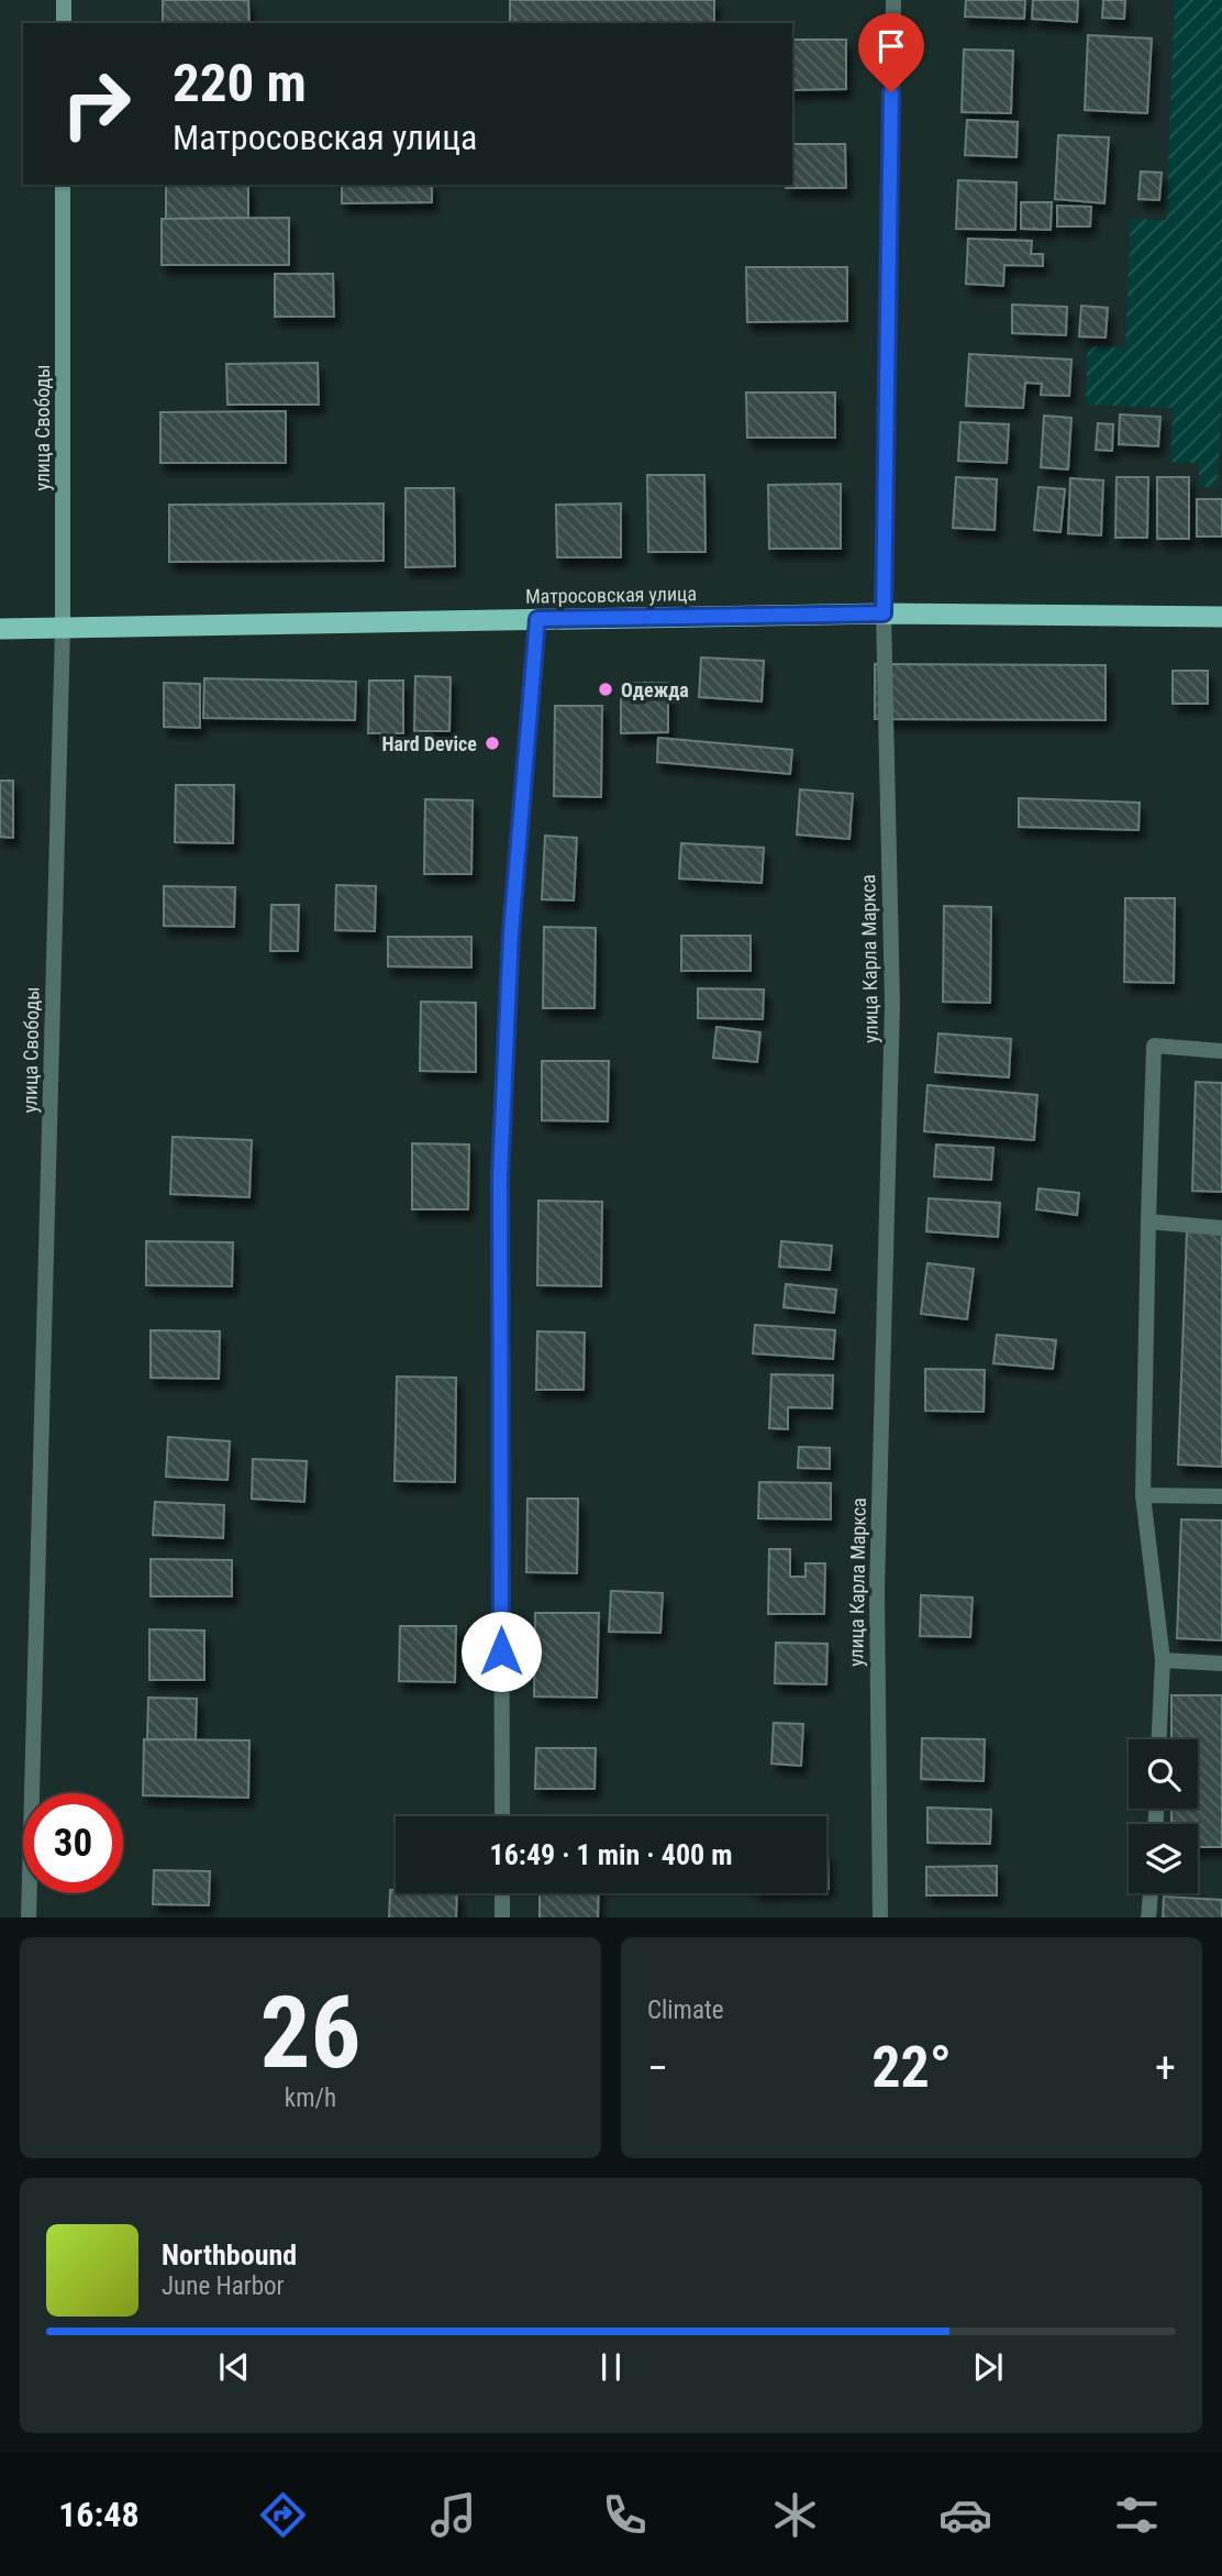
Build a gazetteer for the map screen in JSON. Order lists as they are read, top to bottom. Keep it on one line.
{"streets":{"highway":["Матросовская улица"],"main road":["улица Свободы"],"street":["улица Карла Маркса"]},"crossings":[["улица Свободы","Матросовская улица"],["Матросовская улица","улица Карла Маркса"]],"places":["Одежда","Hard Device"],"page":{"turn":["220 m","Матросовская улица"],"limit":"30","trip":"16:49 · 1 min · 400 m","tile":[["26","km/h"],"Climate"],"heat":["−","22°","+"],"song":["Northbound","June Harbor"],"tabs":"16:48"}}
